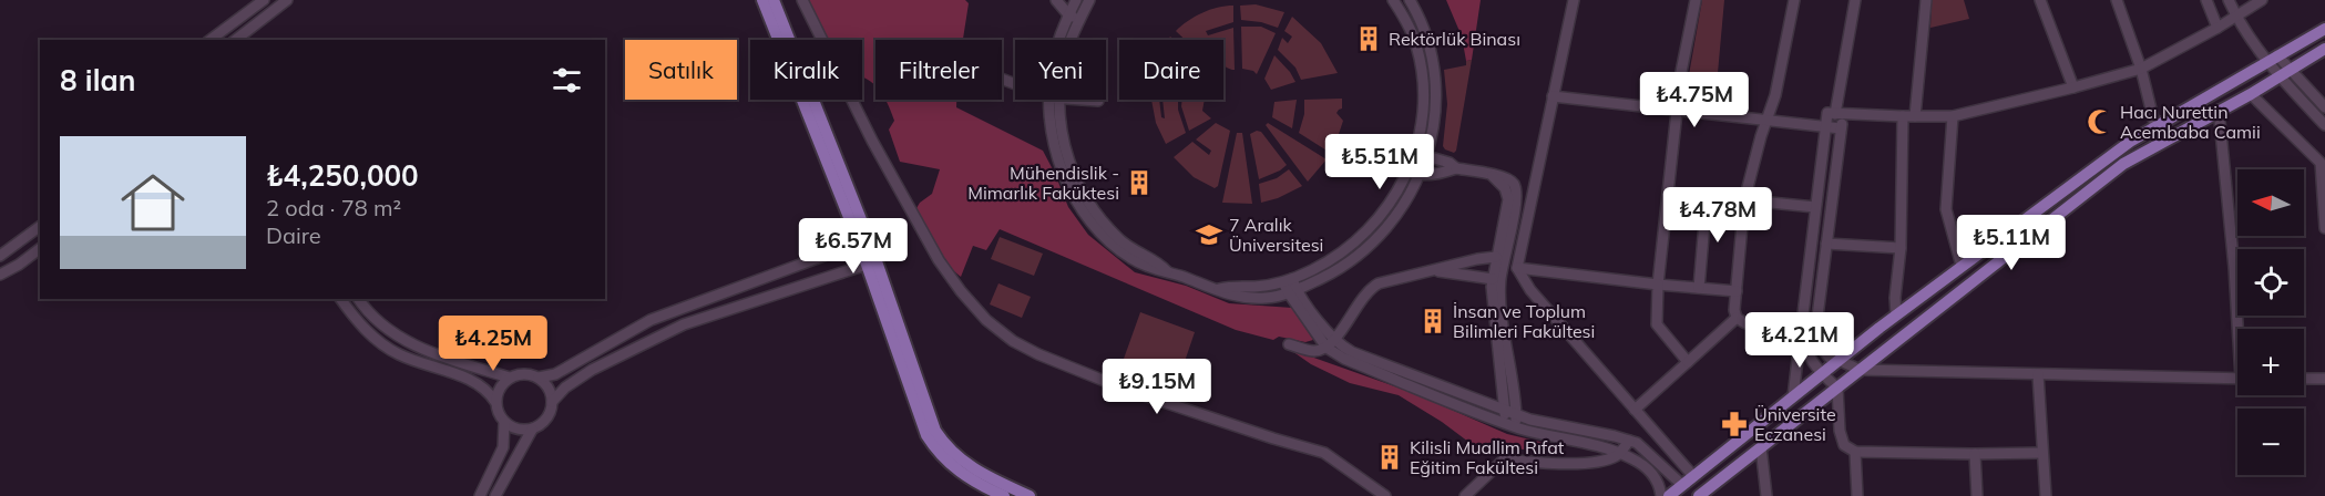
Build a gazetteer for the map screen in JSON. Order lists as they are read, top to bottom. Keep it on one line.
{"places":{"building":["Rektörlük Binası","Mühendislik - Mimarlık Faküktesi","İnsan ve Toplum Bilimleri Fakültesi","Kilisli Muallim Rıfat Eğitim Fakültesi"],"mosque":["Hacı Nurettin Acembaba Camii"],"school or university":["7 Aralık Üniversitesi"],"pharmacy":["Üniversite Eczanesi"]},"north":"left","page":{"chip":["Satılık","Kiralık","Filtreler","Yeni","Daire"],"heading":"8 ilan","price":["₺4.75M","₺5.51M","₺4.78M","₺5.11M","₺6.57M","₺4.21M","₺4.25M","₺9.15M"],"list":[{"name":"₺4,250,000","note":"2 oda · 78 m² · Daire"}],"map_buttons":["+","−"]}}
